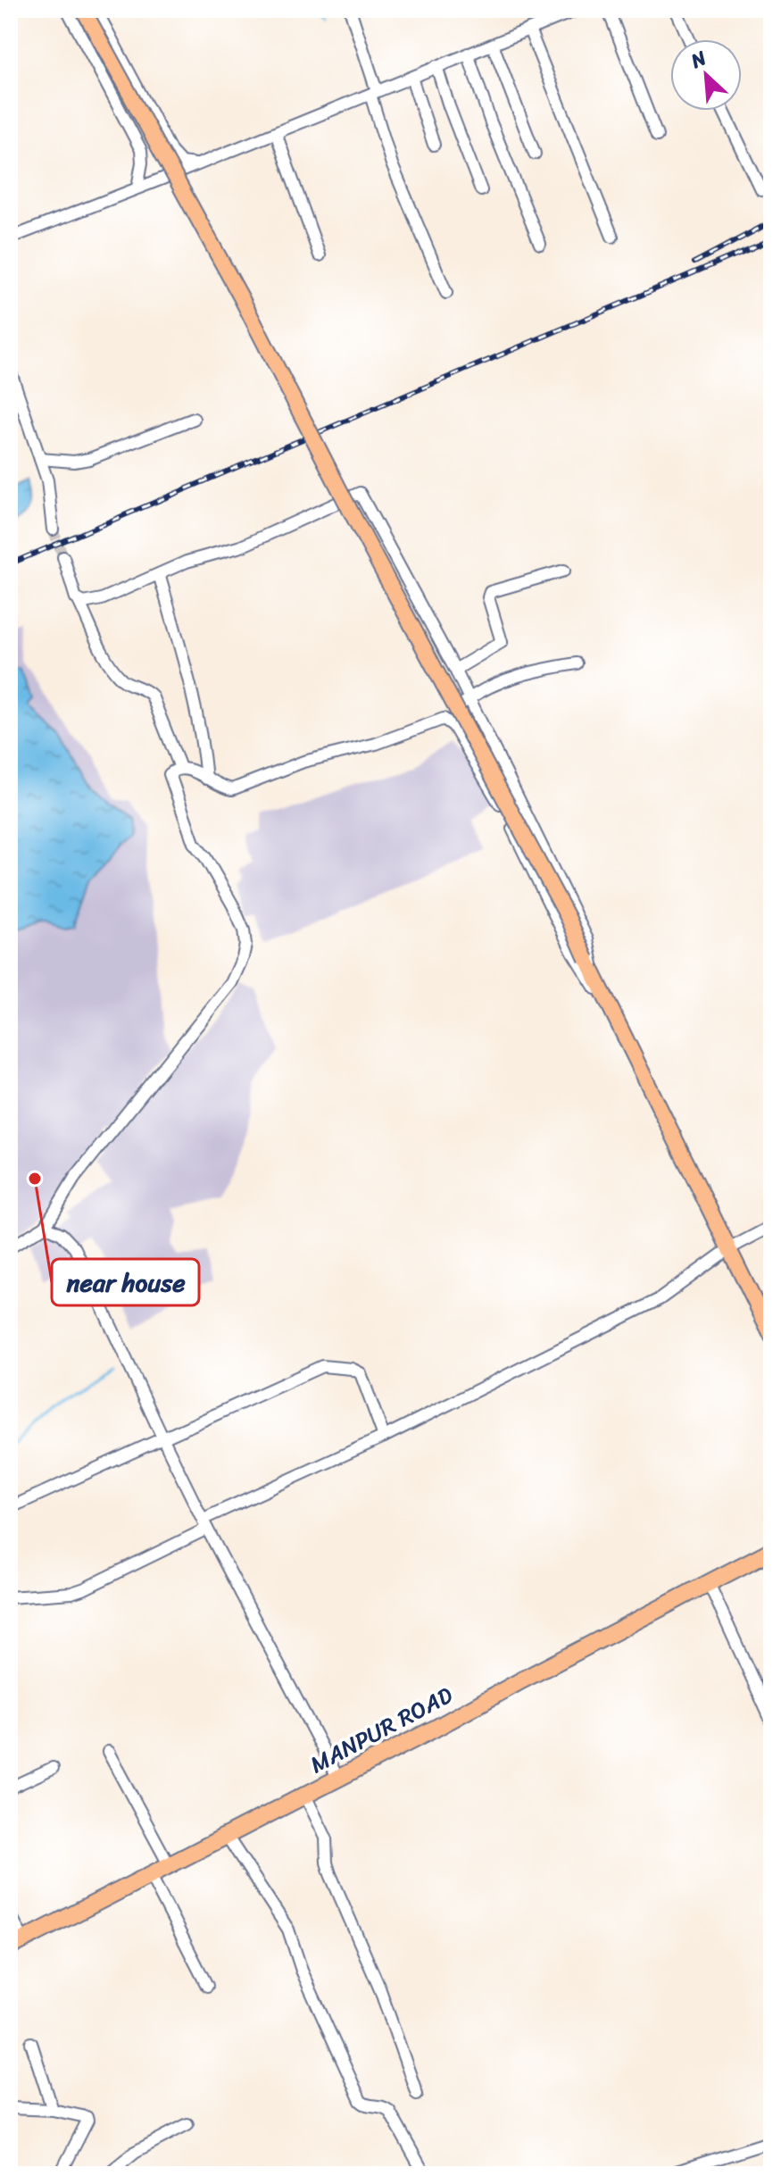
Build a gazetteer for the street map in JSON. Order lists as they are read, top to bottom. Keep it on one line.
{"streets":{"highway":["MANPUR ROAD"]},"places":["near house"],"north":"top left"}
